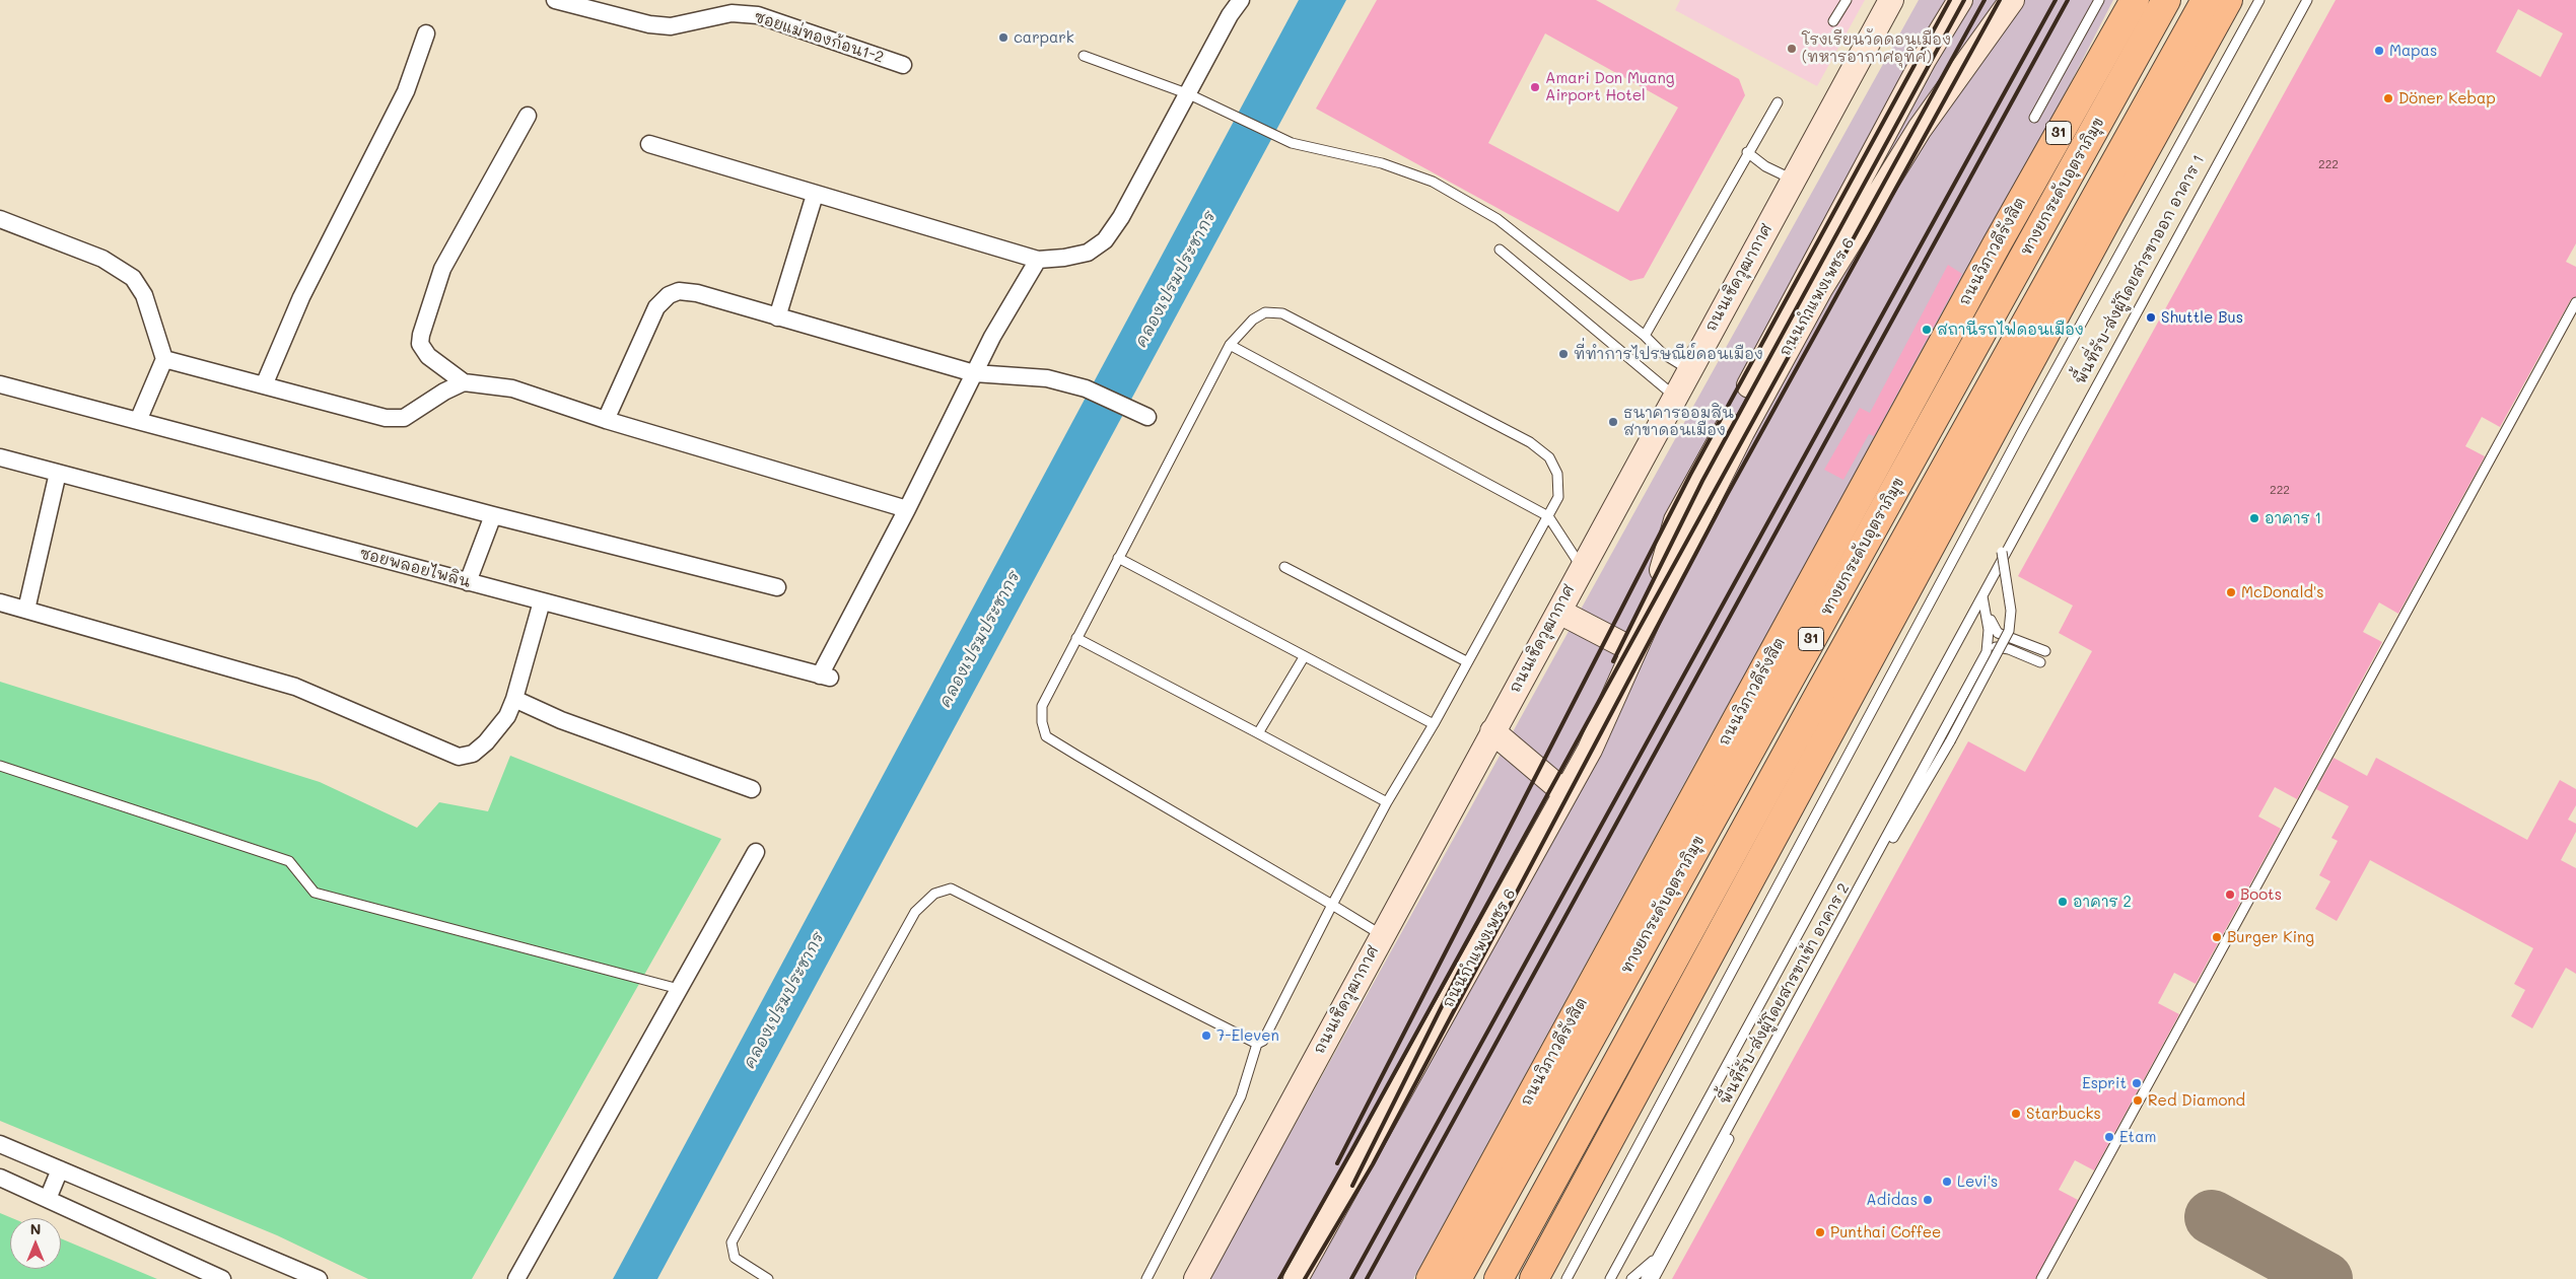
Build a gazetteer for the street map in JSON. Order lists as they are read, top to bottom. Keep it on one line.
{"streets":{"highway":["31","ทางยกระดับอุตราภิมุข","ถนนวิภาวดีรังสิต"],"main road":["ถนนเชิดวุฒากาศ","ถนนกำแพงเพชร 6"],"street":["ซอยแม่ทองก้อน1-2","ซอยพลอยไพลิน"],"lane":["พื้นที่รับ-ส่งผู้โดยสารขาออก อาคาร 1","พื้นที่รับ-ส่งผู้โดยสารขาเข้า อาคาร 2"]},"water":["คลองเปรมประชากร"],"places":["carpark","โรงเรียนวัดดอนเมือง (ทหารอากาศอุทิศ)","Mapas","Amari Don Muang Airport Hotel","Döner Kebap","Shuttle Bus","สถานีรถไฟดอนเมือง","ที่ทำการไปรษณีย์ดอนเมือง","ธนาคารออมสิน สาขาดอนเมือง","อาคาร 1","McDonald's","Boots","อาคาร 2","Burger King","7-Eleven","Esprit","Red Diamond","Starbucks","Etam","Levi's","Adidas","Punthai Coffee"],"house_numbers":["222","222"],"north":"top"}
